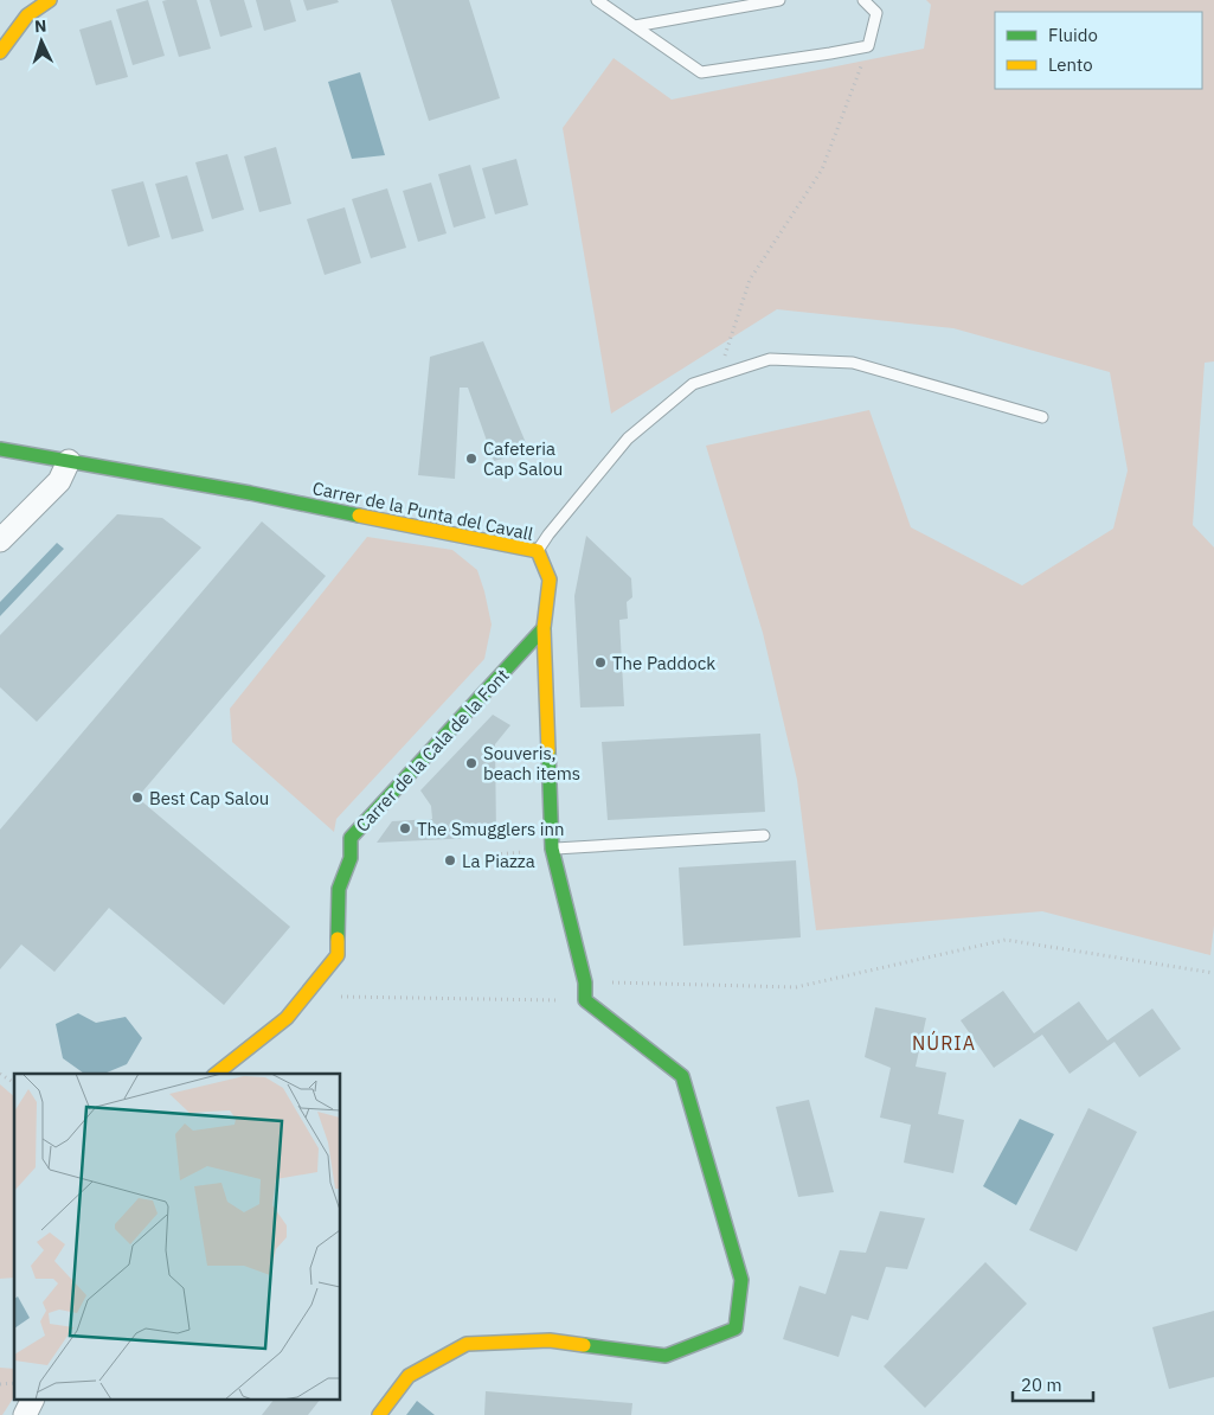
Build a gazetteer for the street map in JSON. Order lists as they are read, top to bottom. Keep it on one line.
{"streets":{"street":["Carrer de la Punta del Cavall","Carrer de la Cala de la Font"]},"crossings":[["Carrer de la Punta del Cavall","Carrer de la Cala de la Font"]],"districts":["NÚRIA"],"places":["Cafeteria Cap Salou","The Paddock","Souveris, beach items","Best Cap Salou","The Smugglers inn","La Piazza"],"legend":["Fluido","Lento"],"scale_bar":"20 m","north":"top"}
